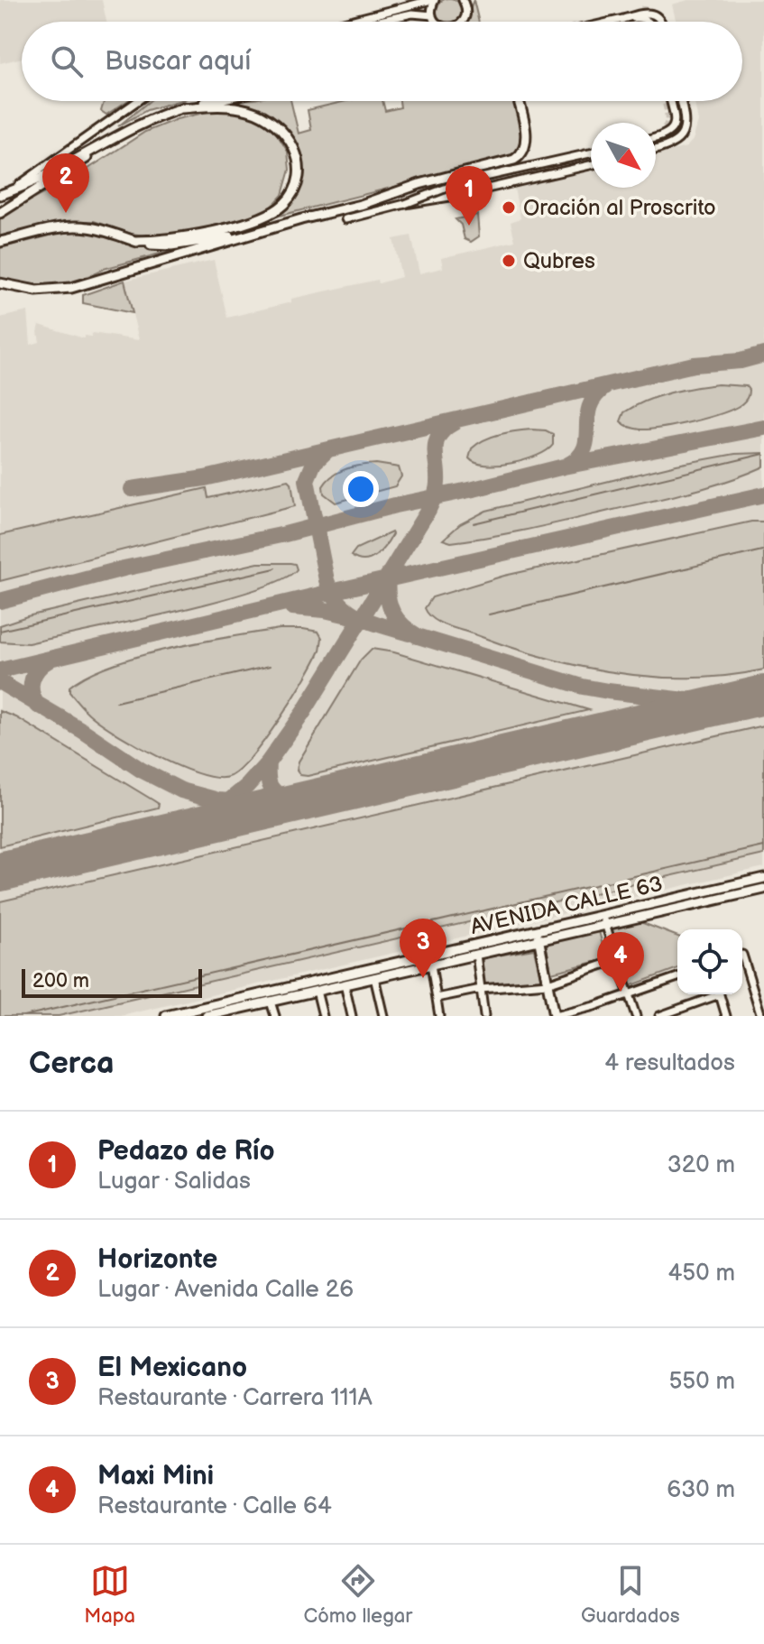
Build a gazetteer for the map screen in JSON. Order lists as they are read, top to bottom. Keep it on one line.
{"streets":{"main road":["AVENIDA CALLE 63"]},"places":["Oración al Proscrito","Qubres"],"scale_bar":"200 m","north":"bottom right","page":{"search":"Buscar aquí","pins":["2","1","3","4"],"scale":"200 m","heading":["Cerca","4 resultados"],"list":[{"mark":"1","name":"Pedazo de Río","note":"Lugar · Salidas","value":"320 m"},{"mark":"2","name":"Horizonte","note":"Lugar · Avenida Calle 26","value":"450 m"},{"mark":"3","name":"El Mexicano","note":"Restaurante · Carrera 111A","value":"550 m"},{"mark":"4","name":"Maxi Mini","note":"Restaurante · Calle 64","value":"630 m"}],"nav":["Mapa","Cómo llegar","Guardados"]}}
